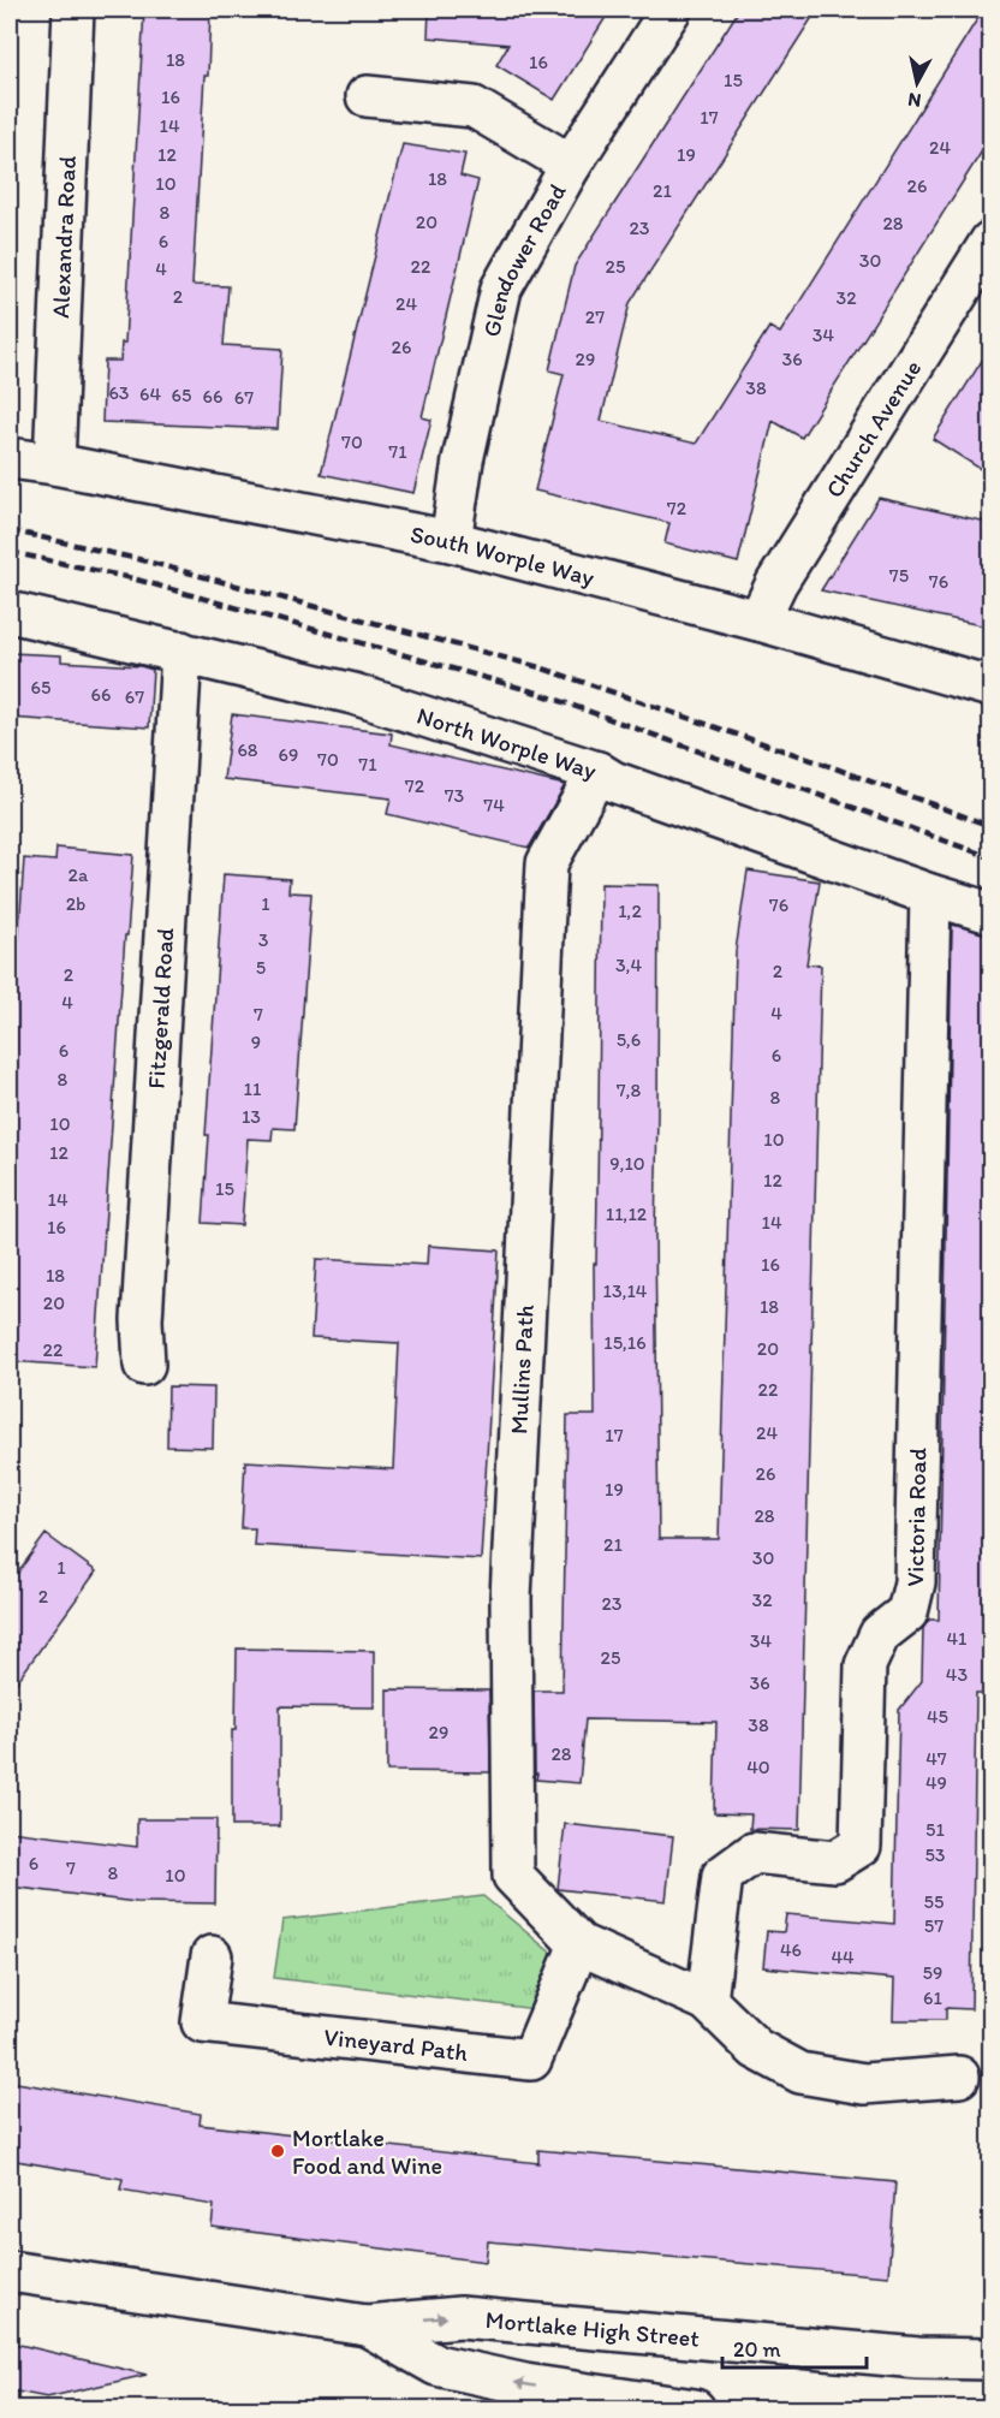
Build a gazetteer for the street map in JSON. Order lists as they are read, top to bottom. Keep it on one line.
{"streets":{"street":["Alexandra Road","Glendower Road","Church Avenue","South Worple Way","North Worple Way","Fitzgerald Road","Mullins Path","Victoria Road","Vineyard Path","Mortlake High Street"]},"crossings":[["Alexandra Road","South Worple Way"],["Glendower Road","South Worple Way"],["Church Avenue","South Worple Way"],["North Worple Way","Fitzgerald Road"],["North Worple Way","Mullins Path"],["North Worple Way","Victoria Road"],["Mullins Path","Vineyard Path"]],"places":["Mortlake Food and Wine"],"house_numbers":["18","16","15","16","17","14","24","12","19","18","10","26","21","8","20","28","23","6","30","22","25","4","2","32","24","27","34","26","29","36","38","63","64","65","66","67","70","71","72","75","76","65","66","67","68","69","70","71","72","73","74","2a","2b","1","76","1,2","3","3,4","5","2","2","4","4","7","5,6","9","6","6","8","11","7,8","8","13","10","10","12","9,10","12","15","14","11,12","14","16","16","18","13,14","20","18","15,16","20","22","22","24","17","26","19","28","21","30","1","2","32","23","41","34","25","43","36","45","38","29","28","47","40","49","51","53","6","7","8","10","55","57","46","44","59","61"],"scale_bar":"20 m","north":"bottom"}
